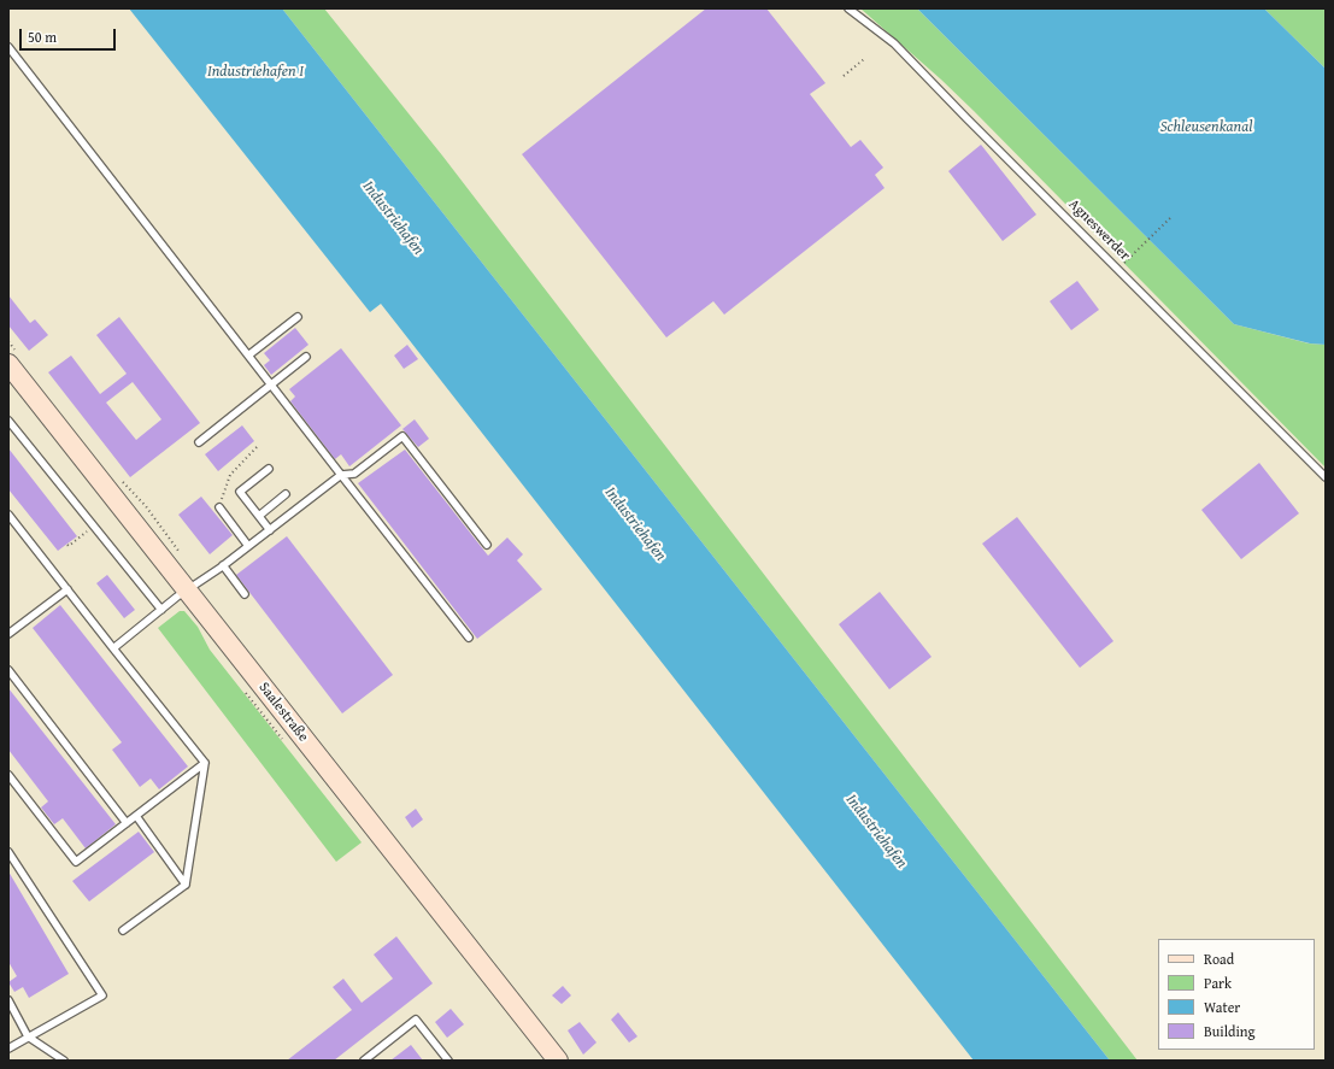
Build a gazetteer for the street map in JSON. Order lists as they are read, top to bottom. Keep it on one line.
{"streets":{"main road":["Saalestraße"],"lane":["Agneswerder"]},"water":["Industriehafen I","Schleusenkanal","Industriehafen"],"legend":["Road","Park","Water","Building"],"scale_bar":"50 m"}
